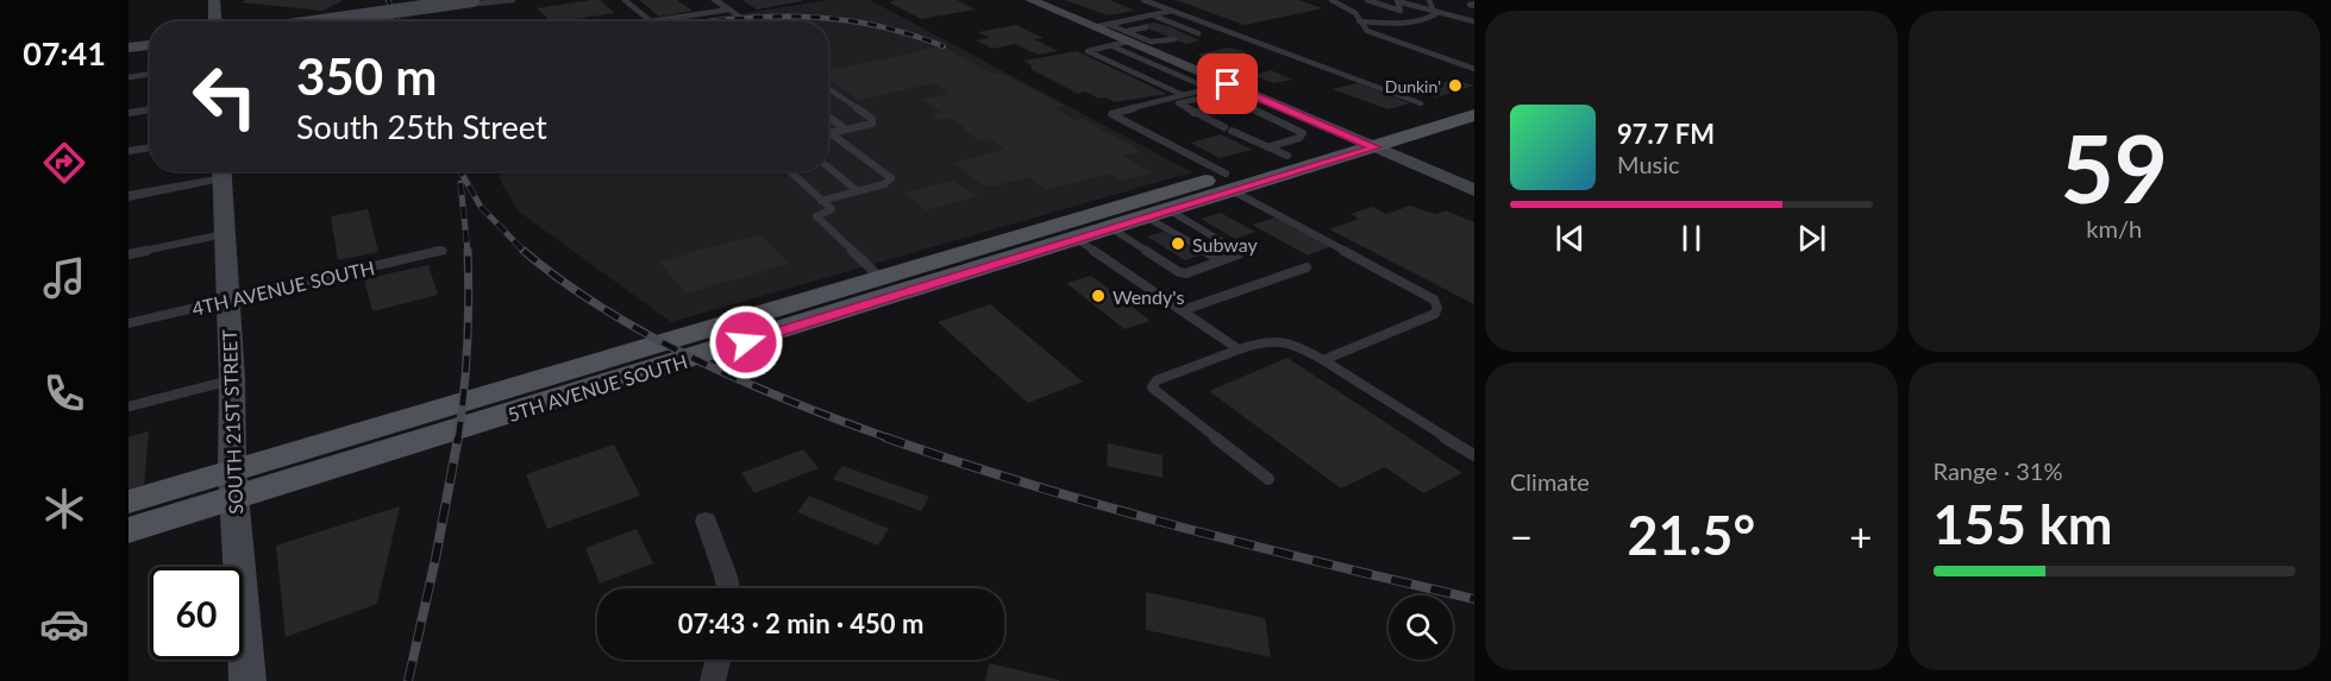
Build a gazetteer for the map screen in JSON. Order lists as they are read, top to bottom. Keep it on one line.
{"streets":{"main road":["5TH AVENUE SOUTH","SOUTH 21ST STREET"],"street":["4TH AVENUE SOUTH"]},"crossings":[["4TH AVENUE SOUTH","SOUTH 21ST STREET"],["5TH AVENUE SOUTH","SOUTH 21ST STREET"]],"places":["Dunkin'","Subway","Wendy's"],"page":{"tabs":"07:41","tile":[["59","km/h"],"Climate",["Range · 31%","155 km"]],"turn":["350 m","South 25th Street"],"song":["97.7 FM","Music"],"heat":["−","21.5°","+"],"limit":"60","trip":"07:43 · 2 min · 450 m"}}
